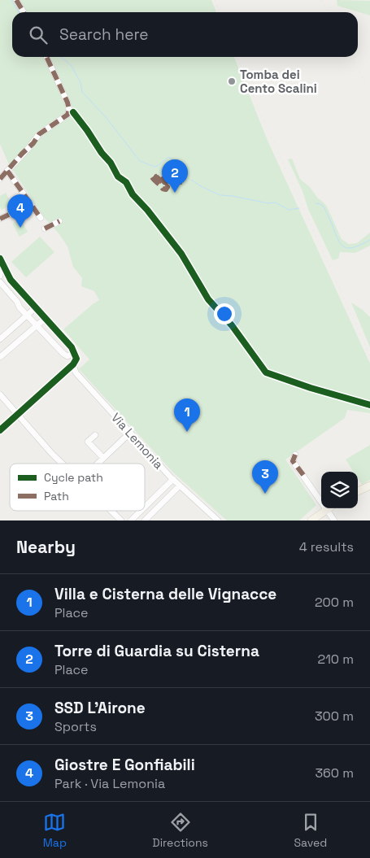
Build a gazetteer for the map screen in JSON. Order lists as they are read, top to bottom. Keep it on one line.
{"streets":{"street":["Via Lemonia"]},"places":["Tomba dei Cento Scalini"],"legend":["Cycle path","Path"],"page":{"search":"Search here","pins":["2","4","1","3"],"heading":["Nearby","4 results"],"list":[{"mark":"1","name":"Villa e Cisterna delle Vignacce","note":"Place","value":"200 m"},{"mark":"2","name":"Torre di Guardia su Cisterna","note":"Place","value":"210 m"},{"mark":"3","name":"SSD L'Airone","note":"Sports","value":"300 m"},{"mark":"4","name":"Giostre E Gonfiabili","note":"Park · Via Lemonia","value":"360 m"}],"nav":["Map","Directions","Saved"]}}
